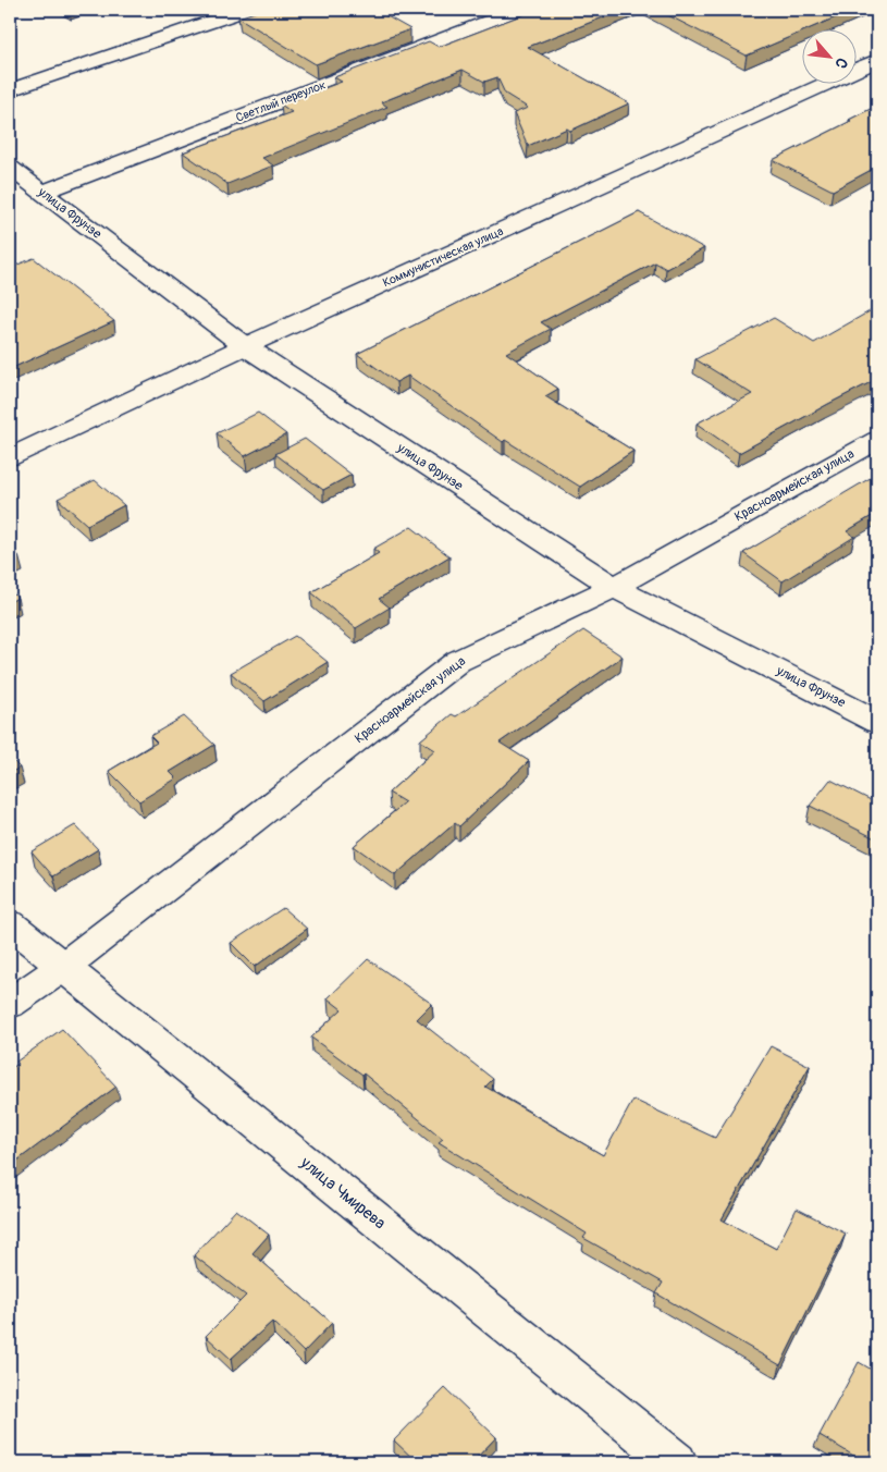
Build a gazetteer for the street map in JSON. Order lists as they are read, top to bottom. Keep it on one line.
{"streets":{"street":["Светлый переулок","улица Фрунзе","Коммунистическая улица","Красноармейская улица","улица Чмирева"]},"crossings":[["Светлый переулок","улица Фрунзе"],["улица Фрунзе","Коммунистическая улица"],["улица Фрунзе","Красноармейская улица"],["Красноармейская улица","улица Чмирева"]],"north":"bottom right"}
